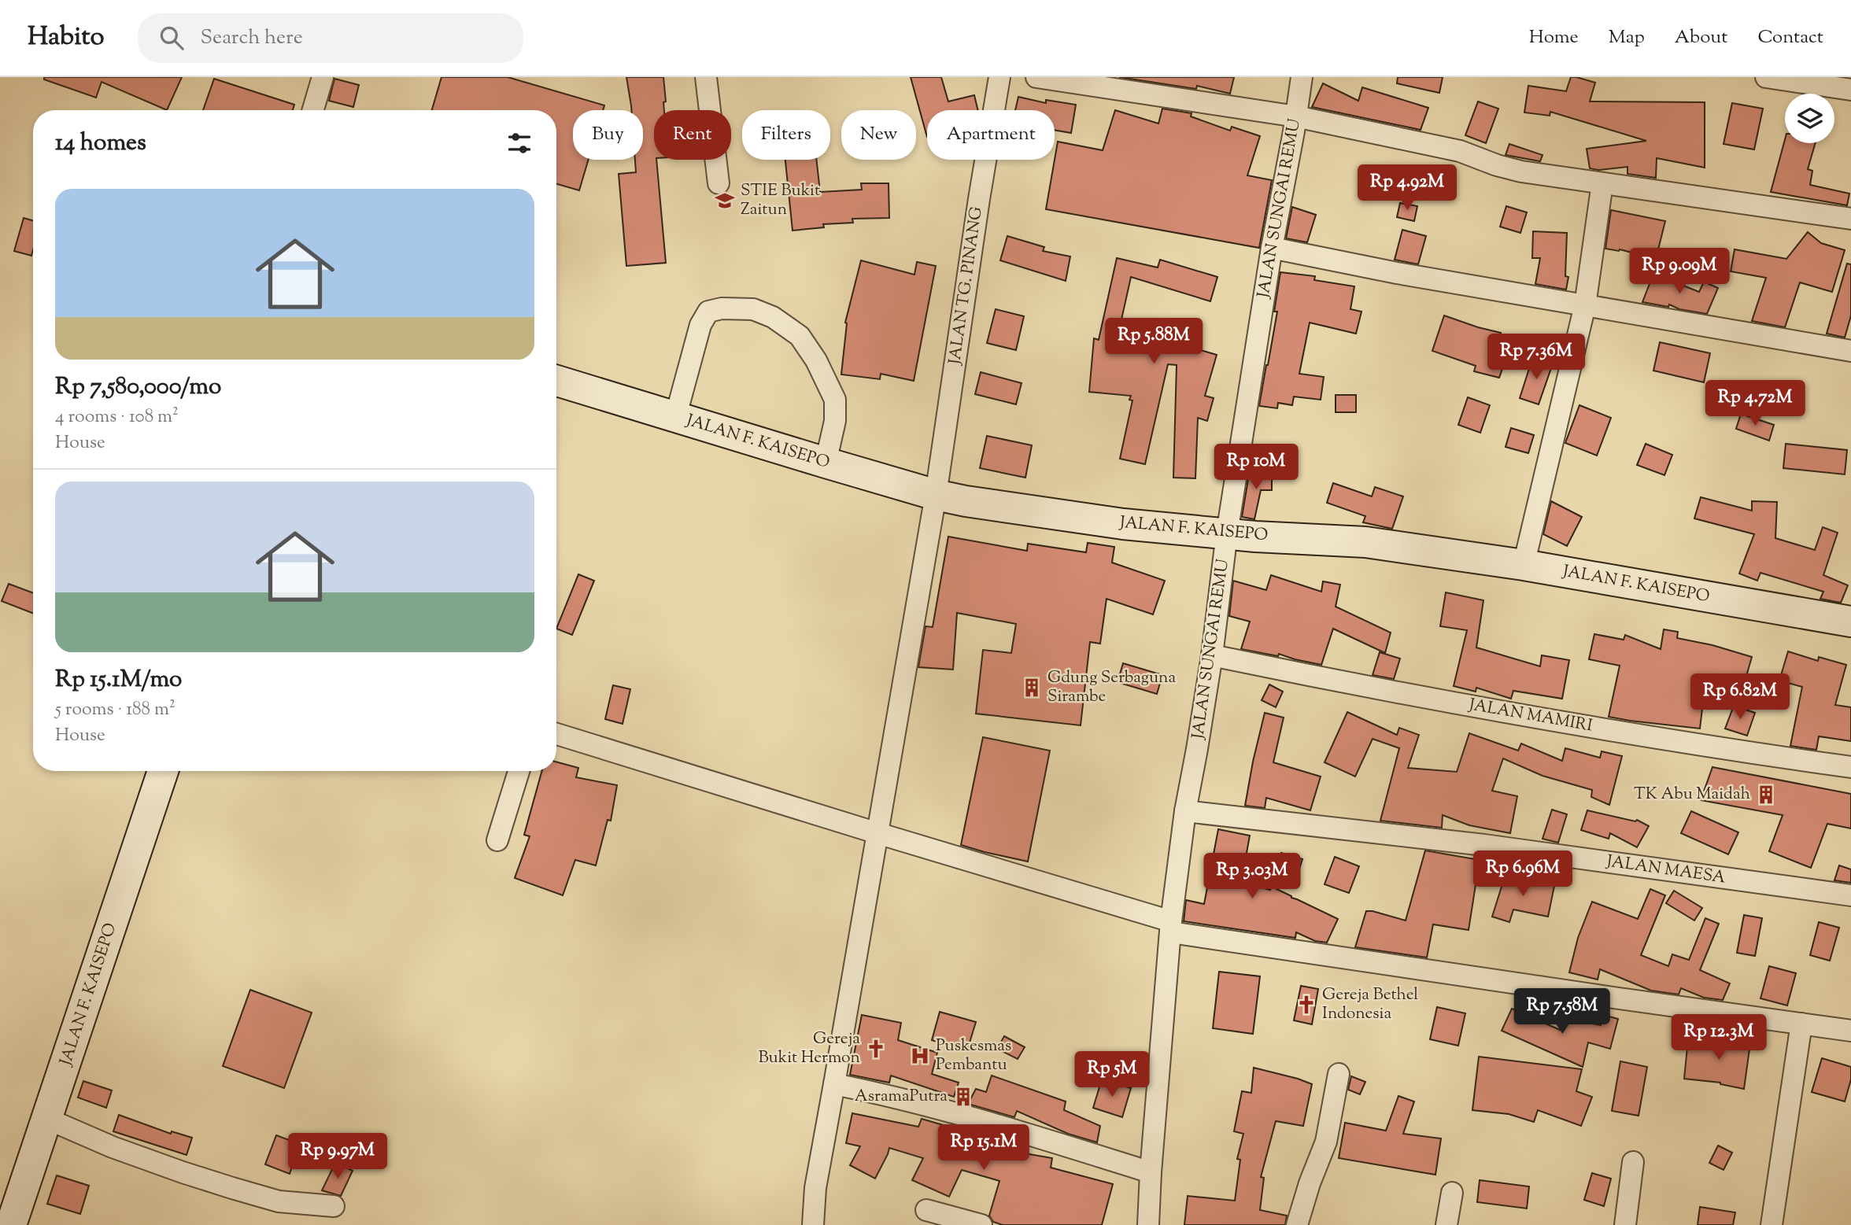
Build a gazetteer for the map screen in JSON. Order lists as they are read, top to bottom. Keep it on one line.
{"streets":{"street":["JALAN SUNGAI REMU","JALAN TG. PINANG","JALAN F. KAISEPO","JALAN MAMIRI","JALAN MAESA"]},"crossings":[["JALAN SUNGAI REMU","JALAN F. KAISEPO"],["JALAN SUNGAI REMU","JALAN MAMIRI"],["JALAN SUNGAI REMU","JALAN MAESA"],["JALAN TG. PINANG","JALAN F. KAISEPO"]],"places":{"school or university":["STIE Bukit Zaitun"],"building":["Gdung Serbaguna Sirambe","TK Abu Maidah","AsramaPutra"],"church":["Gereja Bethel Indonesia","Gereja Bukit Hermon"],"hospital":["Puskesmas Pembantu"]},"page":{"header":"Habito","search":"Search here","nav":["Home","Map","About","Contact"],"chip":["Buy","Rent","Filters","New","Apartment"],"heading":"14 homes","price":["Rp 4.92M","Rp 9.09M","Rp 5.88M","Rp 7.36M","Rp 4.72M","Rp 10M","Rp 6.82M","Rp 6.96M","Rp 3.03M","Rp 7.58M","Rp 12.3M","Rp 5M","Rp 15.1M","Rp 9.97M"],"list":[{"name":"Rp 7,580,000/mo","note":"4 rooms · 108 m² · House"},{"name":"Rp 15.1M/mo","note":"5 rooms · 188 m² · House"}]}}
